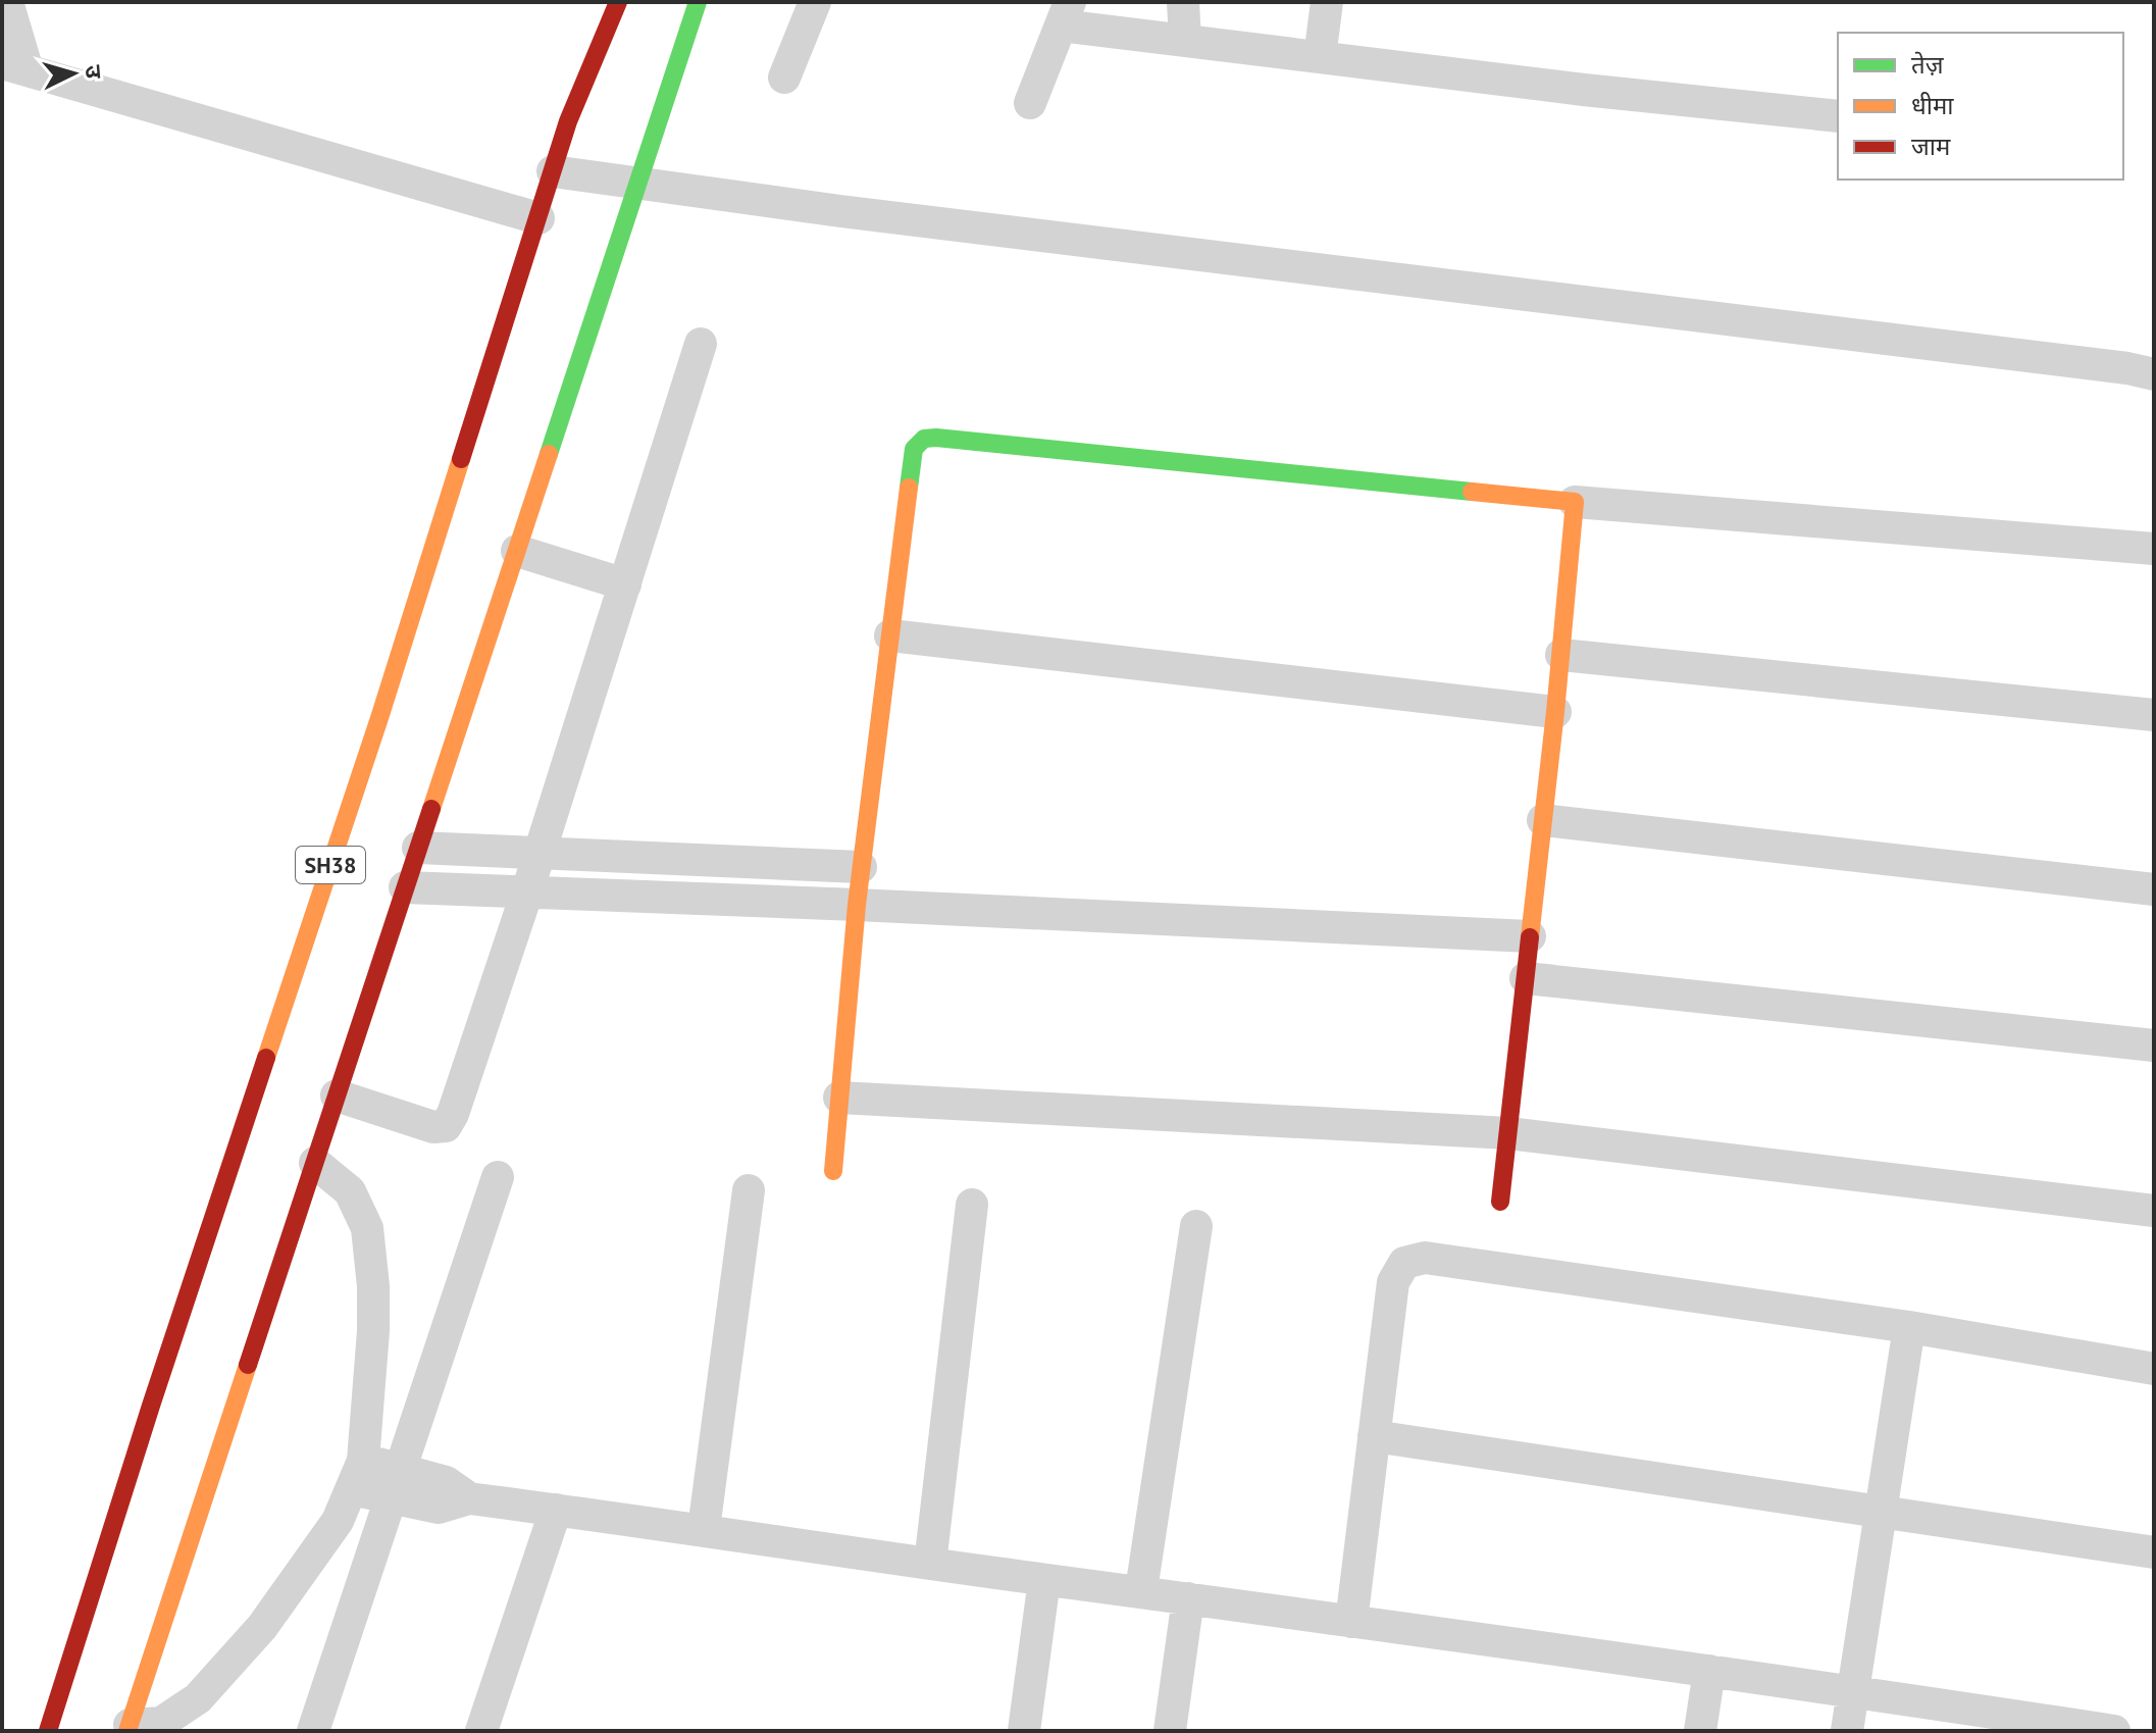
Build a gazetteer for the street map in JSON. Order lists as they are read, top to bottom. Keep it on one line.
{"streets":{"main road":["SH38"]},"legend":["तेज़","धीमा","जाम"],"north":"right"}
